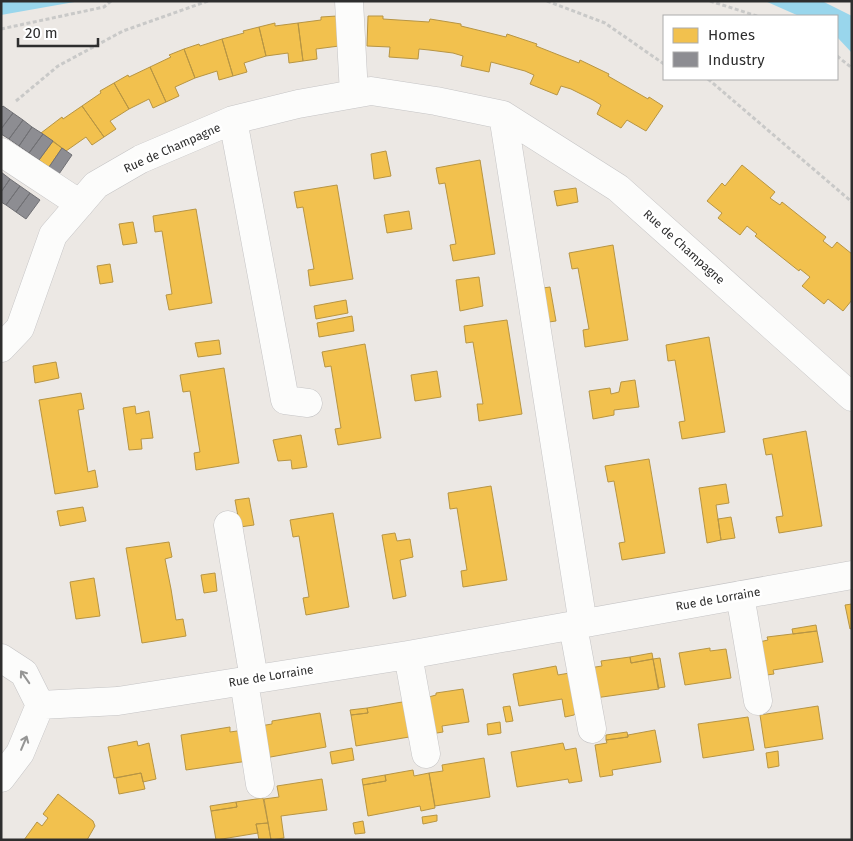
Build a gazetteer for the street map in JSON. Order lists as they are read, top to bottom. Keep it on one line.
{"streets":{"street":["Rue de Champagne","Rue de Lorraine"]},"legend":["Homes","Industry"],"scale_bar":"20 m"}
